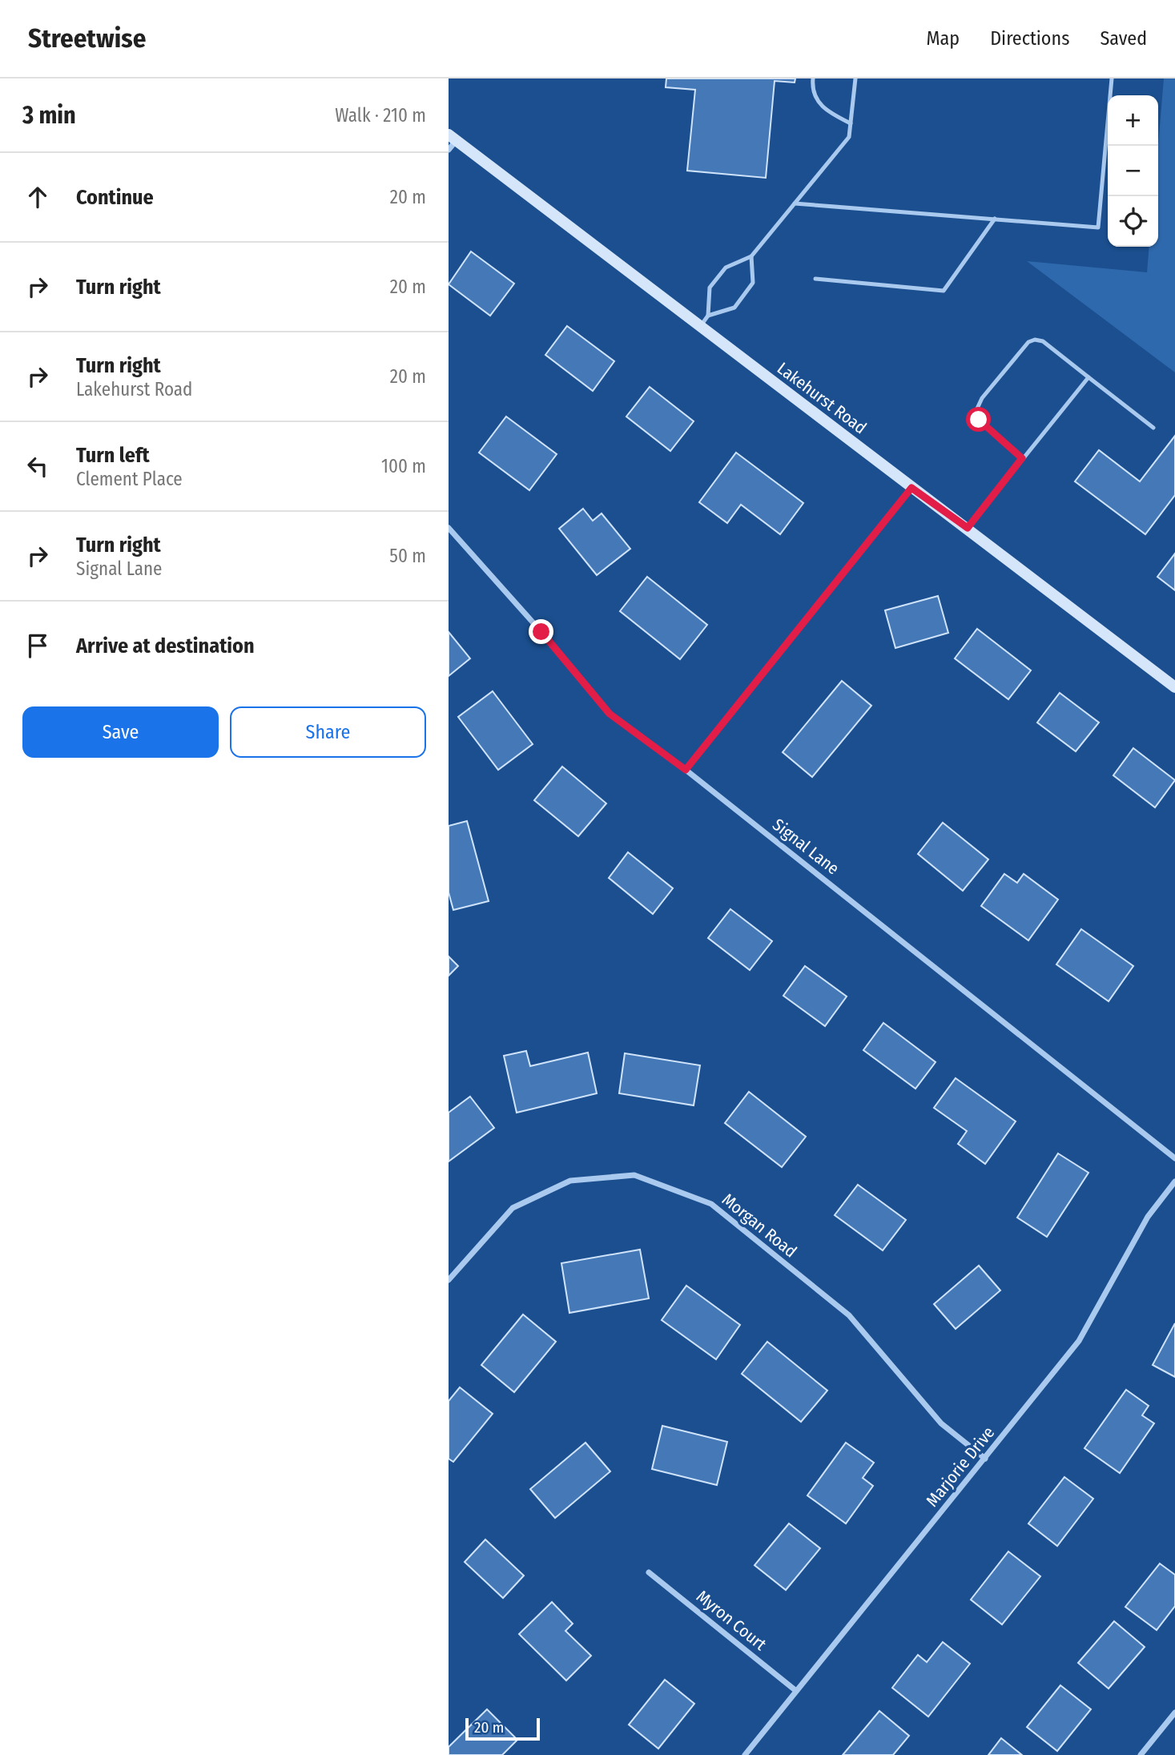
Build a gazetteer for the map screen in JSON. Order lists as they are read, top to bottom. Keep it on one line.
{"streets":{"main road":["Lakehurst Road"],"street":["Signal Lane","Morgan Road","Marjorie Drive","Myron Court"]},"crossings":[["Morgan Road","Marjorie Drive"],["Marjorie Drive","Myron Court"]],"scale_bar":"20 m","page":{"header":"Streetwise","nav":["Map","Directions","Saved"],"heading":["3 min","Walk · 210 m"],"map_buttons":["+","−"],"list":[["Continue","20 m"],["Turn right","20 m"],["Turn right","Lakehurst Road","20 m"],["Turn left","Clement Place","100 m"],["Turn right","Signal Lane","50 m"],"Arrive at destination"],"buttons":["Save","Share"],"scale":"20 m"}}
